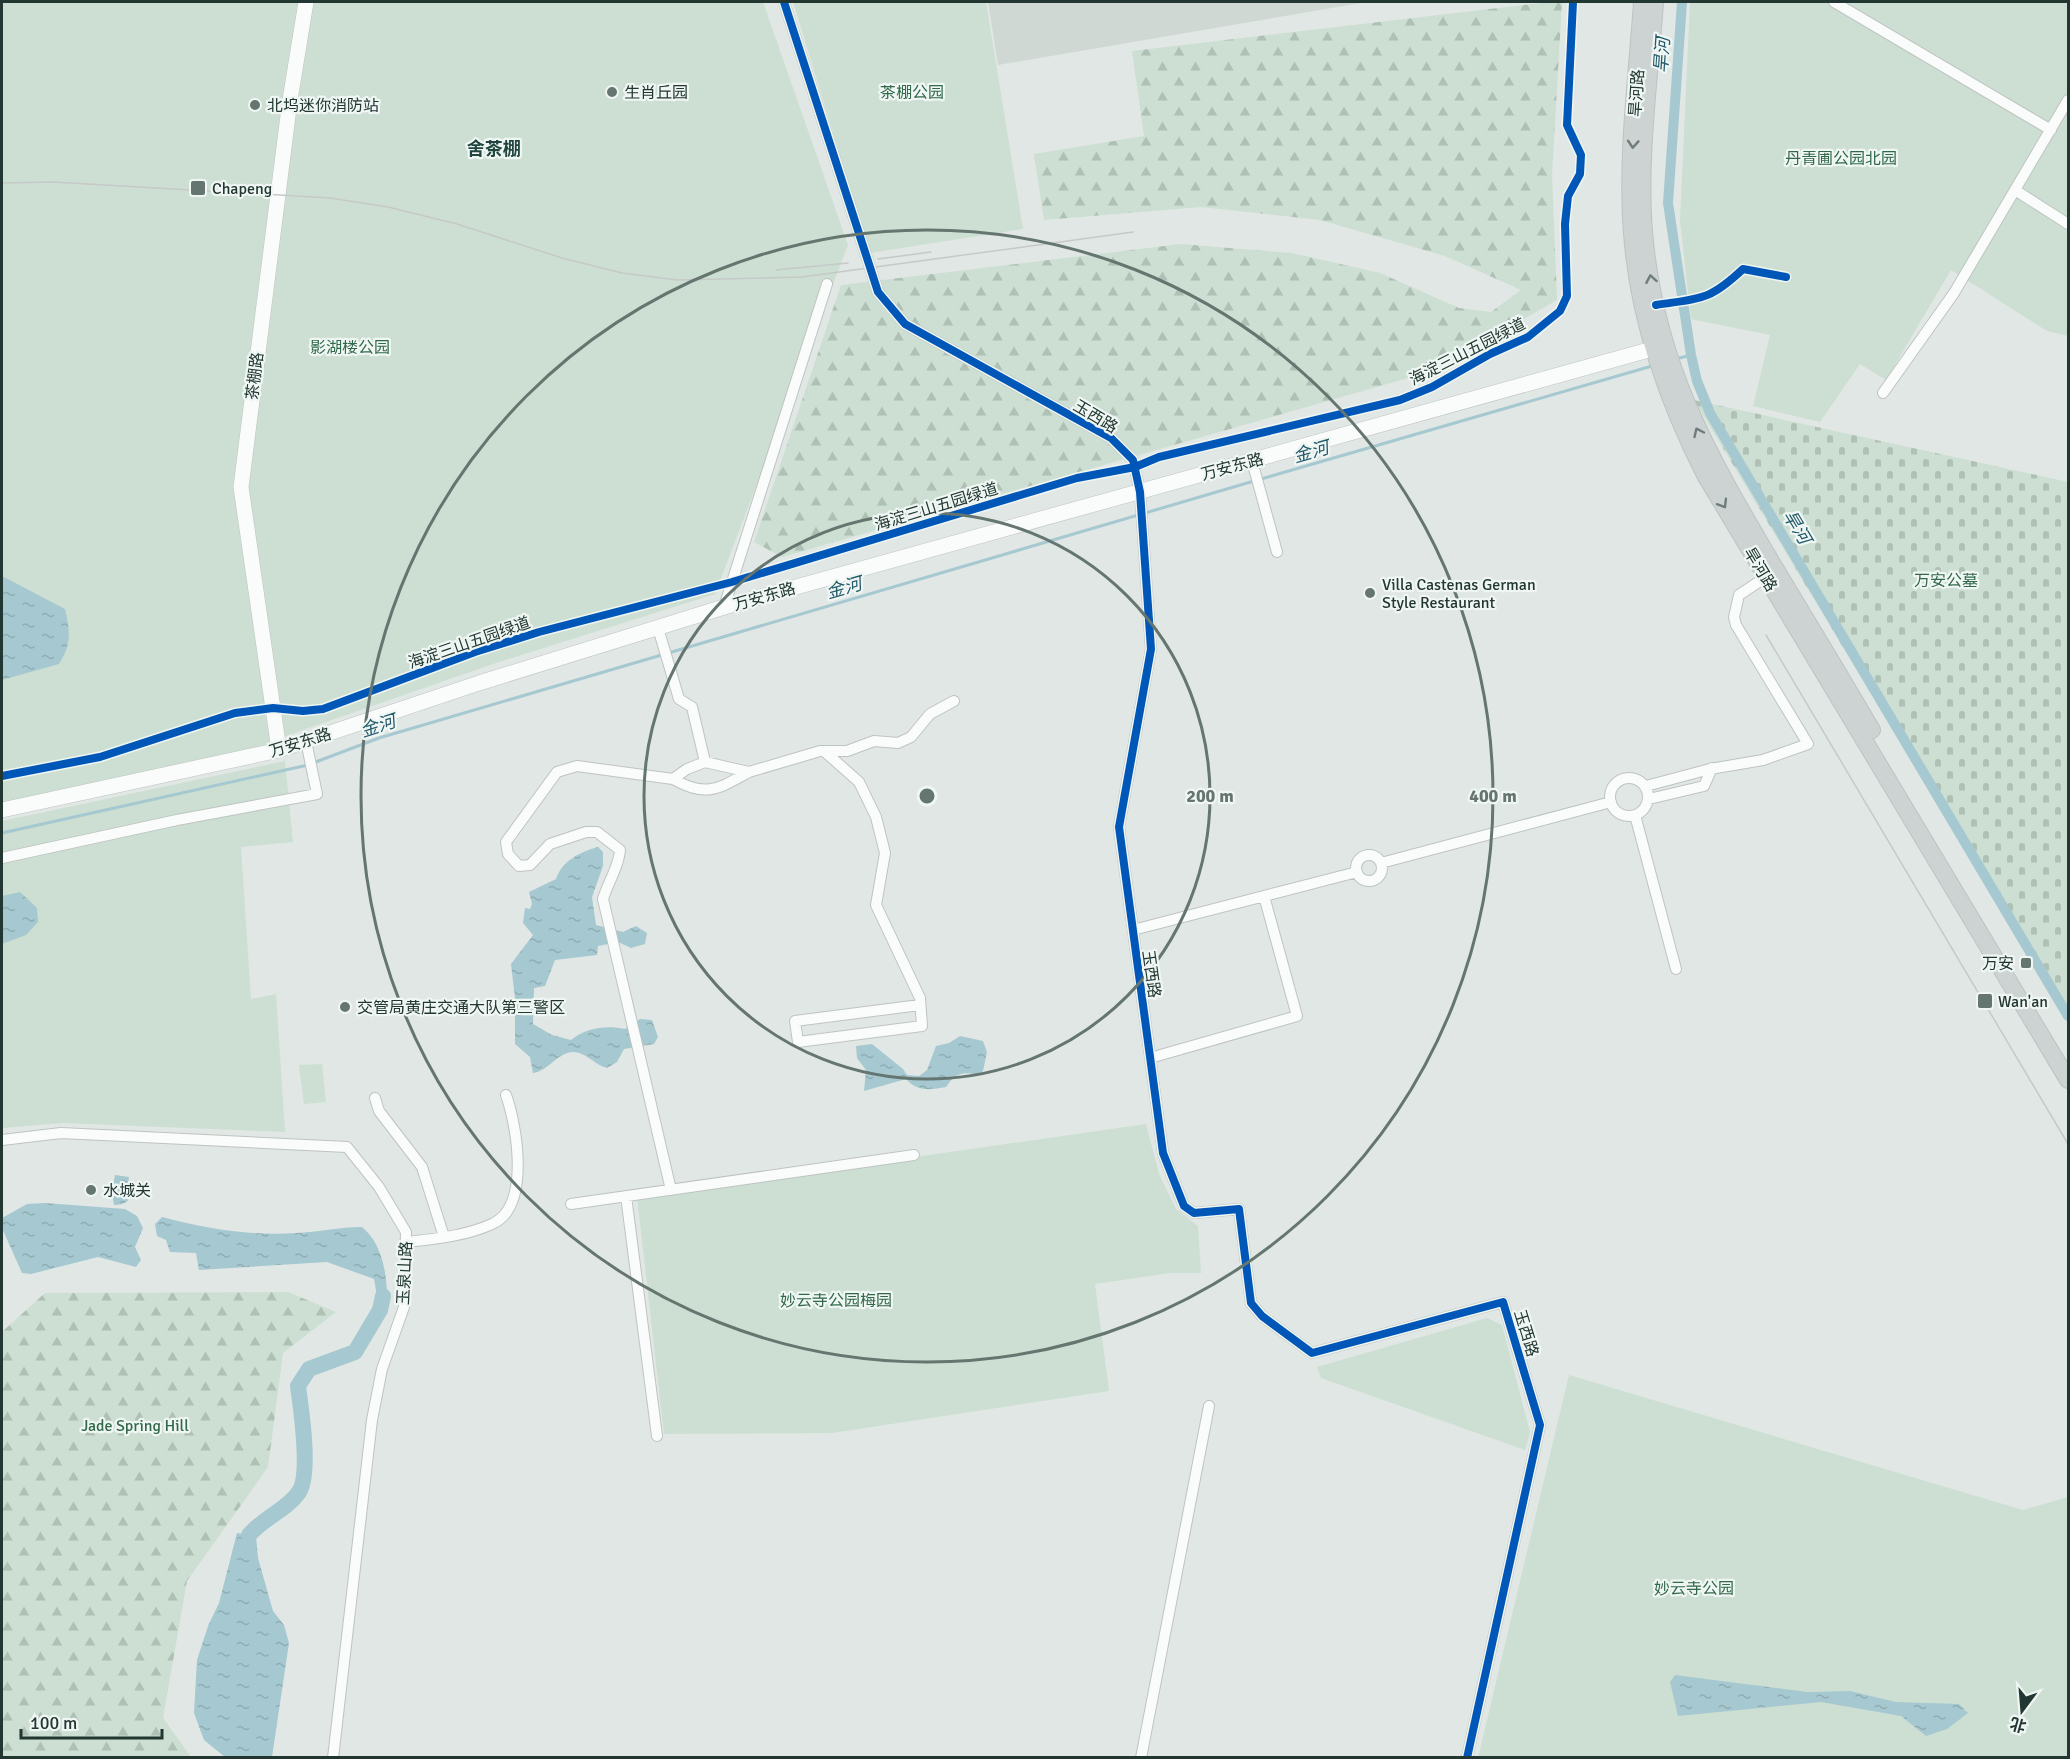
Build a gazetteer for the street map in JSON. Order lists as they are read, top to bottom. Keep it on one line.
{"streets":{"main road":["旱河路"],"street":["茶棚路","玉西路","万安东路","玉泉山路"],"cycle path":["海淀三山五园绿道"]},"crossings":[["旱河路","万安东路"],["茶棚路","万安东路"],["玉西路","万安东路"]],"districts":["舍茶棚"],"water":["旱河","金河"],"parks":["茶棚公园","丹青圃公园北园","影湖楼公园","万安公墓","妙云寺公园梅园","Jade Spring Hill","妙云寺公园"],"places":{"other":["生肖丘园","北坞迷你消防站","Villa Castenas German Style Restaurant","交管局黄庄交通大队第三警区","水城关"],"transit":["Chapeng","万安","Wan'an"]},"scale_bar":"100 m","north":"bottom","rings":["200 m","400 m"]}
